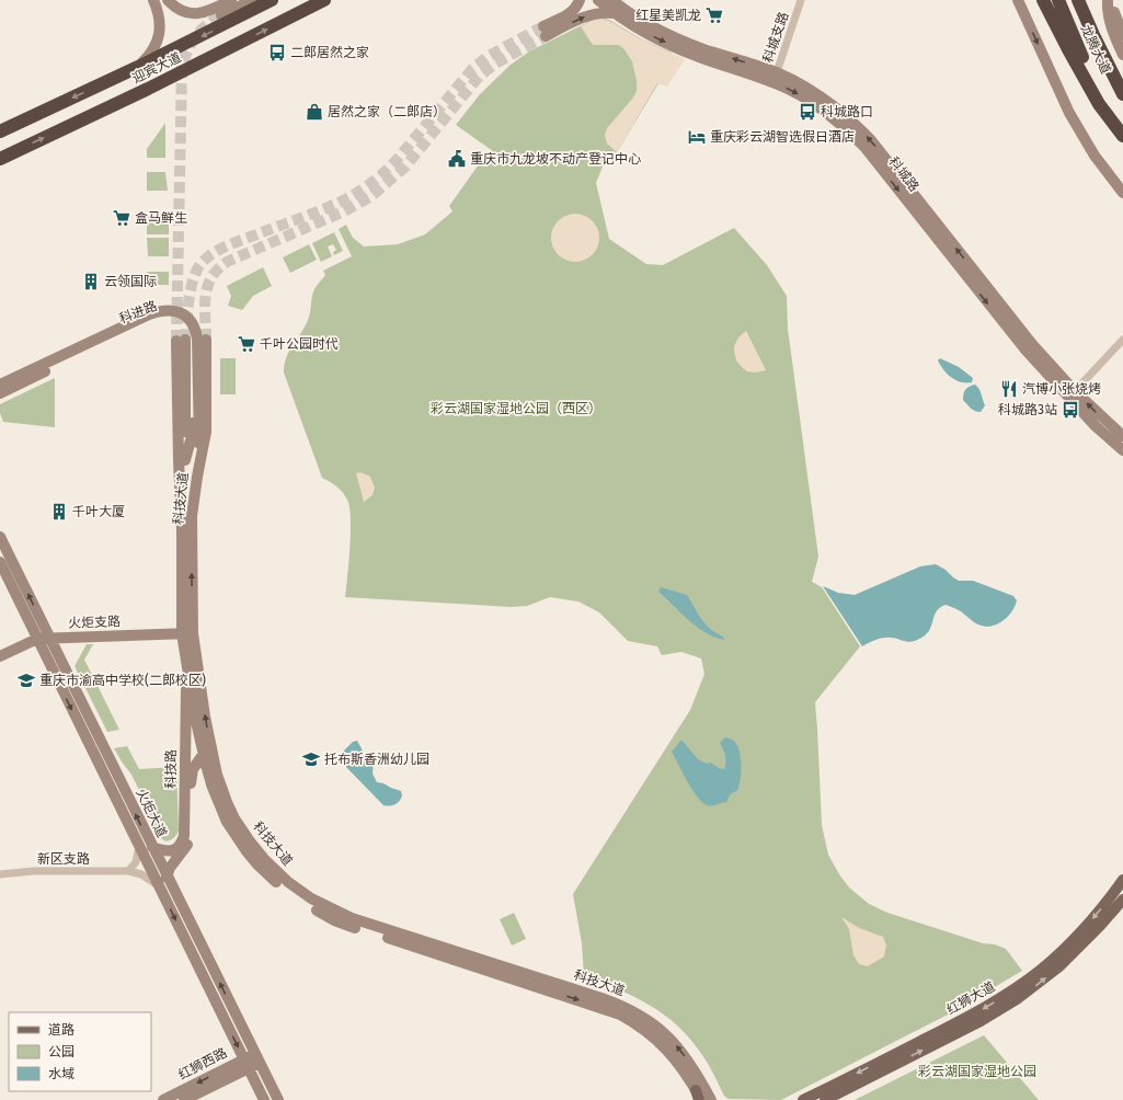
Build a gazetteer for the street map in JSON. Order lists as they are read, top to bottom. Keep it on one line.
{"streets":{"highway":["龙腾大道","迎宾大道"],"main road":["科城路","科进路","科技大道","火炬支路","科技路","火炬大道","红狮大道","红狮西路"],"street":["科城支路","新区支路"]},"crossings":[["科城支路","科城路"],["科进路","科技大道"],["科技大道","火炬支路"],["科技大道","科技路"],["火炬支路","火炬大道"],["科技路","火炬大道"],["火炬大道","新区支路"],["火炬大道","红狮西路"]],"parks":["彩云湖国家湿地公园（西区）","彩云湖国家湿地公园"],"places":{"supermarket":["红星美凯龙","盒马鲜生","千叶公园时代"],"bus stop":["二郎居然之家","科城路口","科城路3站"],"shop":["居然之家（二郎店）"],"hotel":["重庆彩云湖智选假日酒店"],"public building":["重庆市九龙坡不动产登记中心"],"building":["云领国际","千叶大厦"],"restaurant":["汽博小张烧烤"],"school or university":["重庆市渝高中学校(二郎校区)","托布斯香洲幼儿园"]},"legend":["道路","公园","水域"]}
